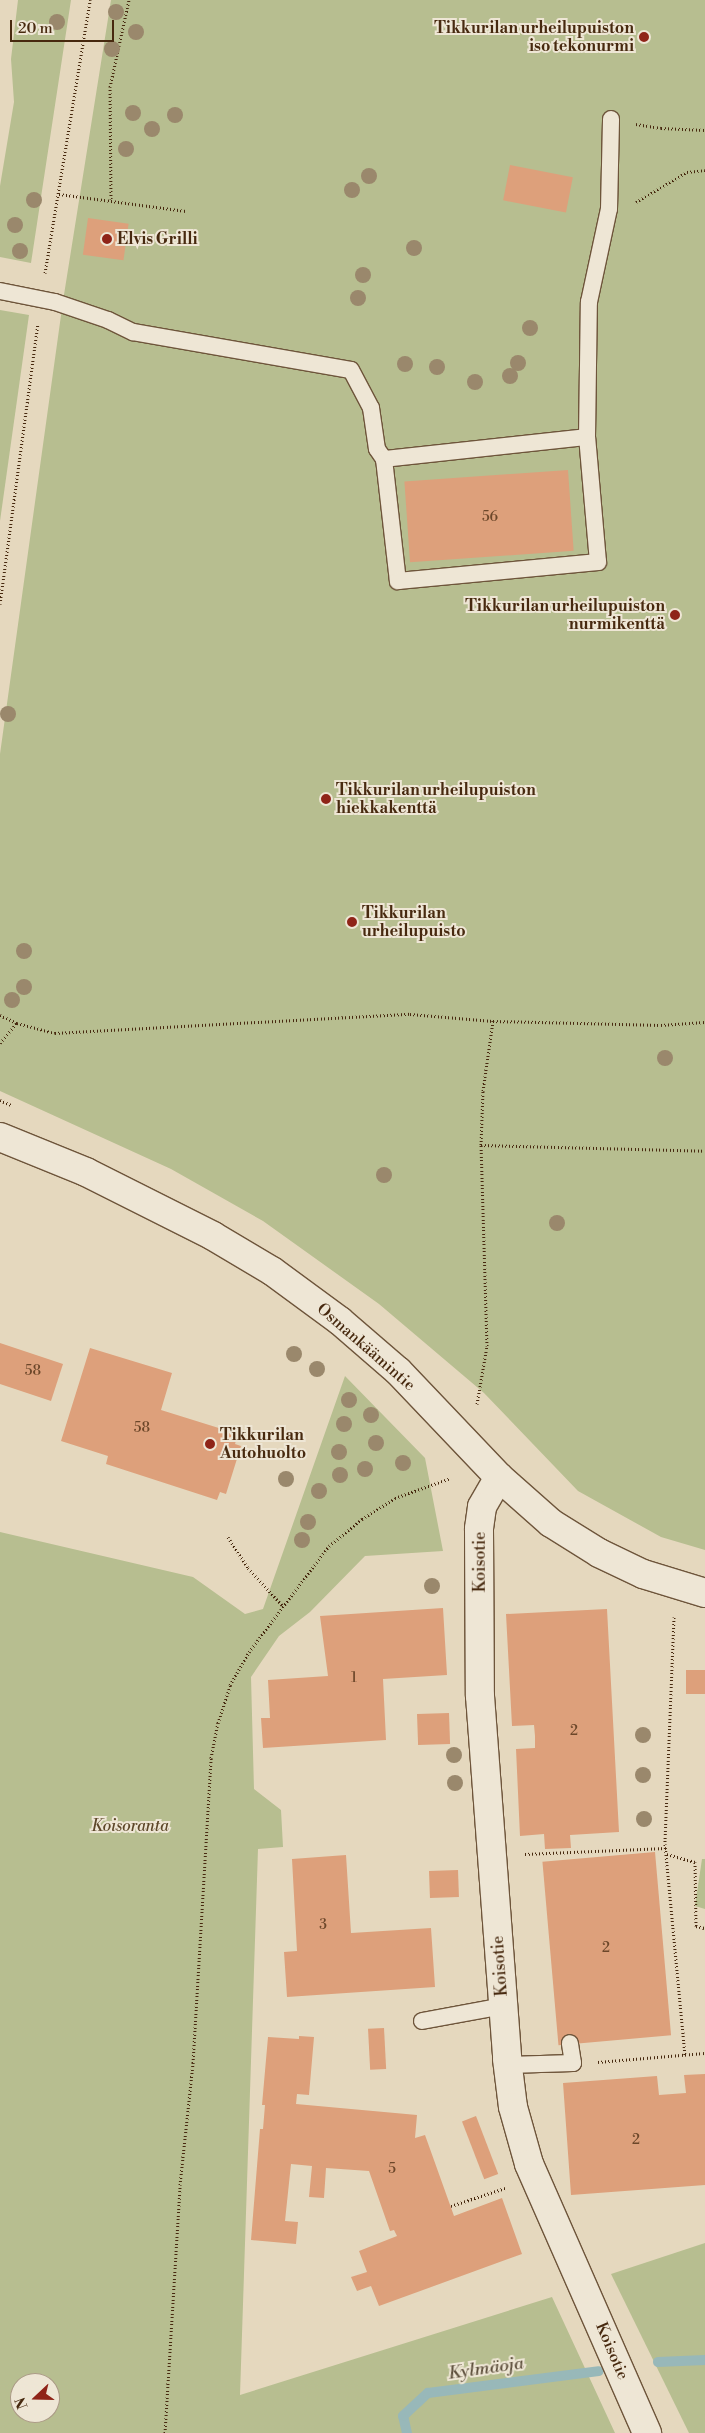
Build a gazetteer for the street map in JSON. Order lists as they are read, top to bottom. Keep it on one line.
{"streets":{"street":["Osmankäämintie","Koisotie"]},"crossings":[["Osmankäämintie","Koisotie"]],"water":["Kylmäoja"],"parks":["Koisoranta"],"places":["Tikkurilan urheilupuiston iso tekonurmi","Elvis Grilli","Tikkurilan urheilupuiston nurmikenttä","Tikkurilan urheilupuiston hiekkakenttä","Tikkurilan urheilupuisto","Tikkurilan Autohuolto"],"house_numbers":["56","58","58","1","2","3","2","2","5"],"scale_bar":"20 m","north":"left"}
